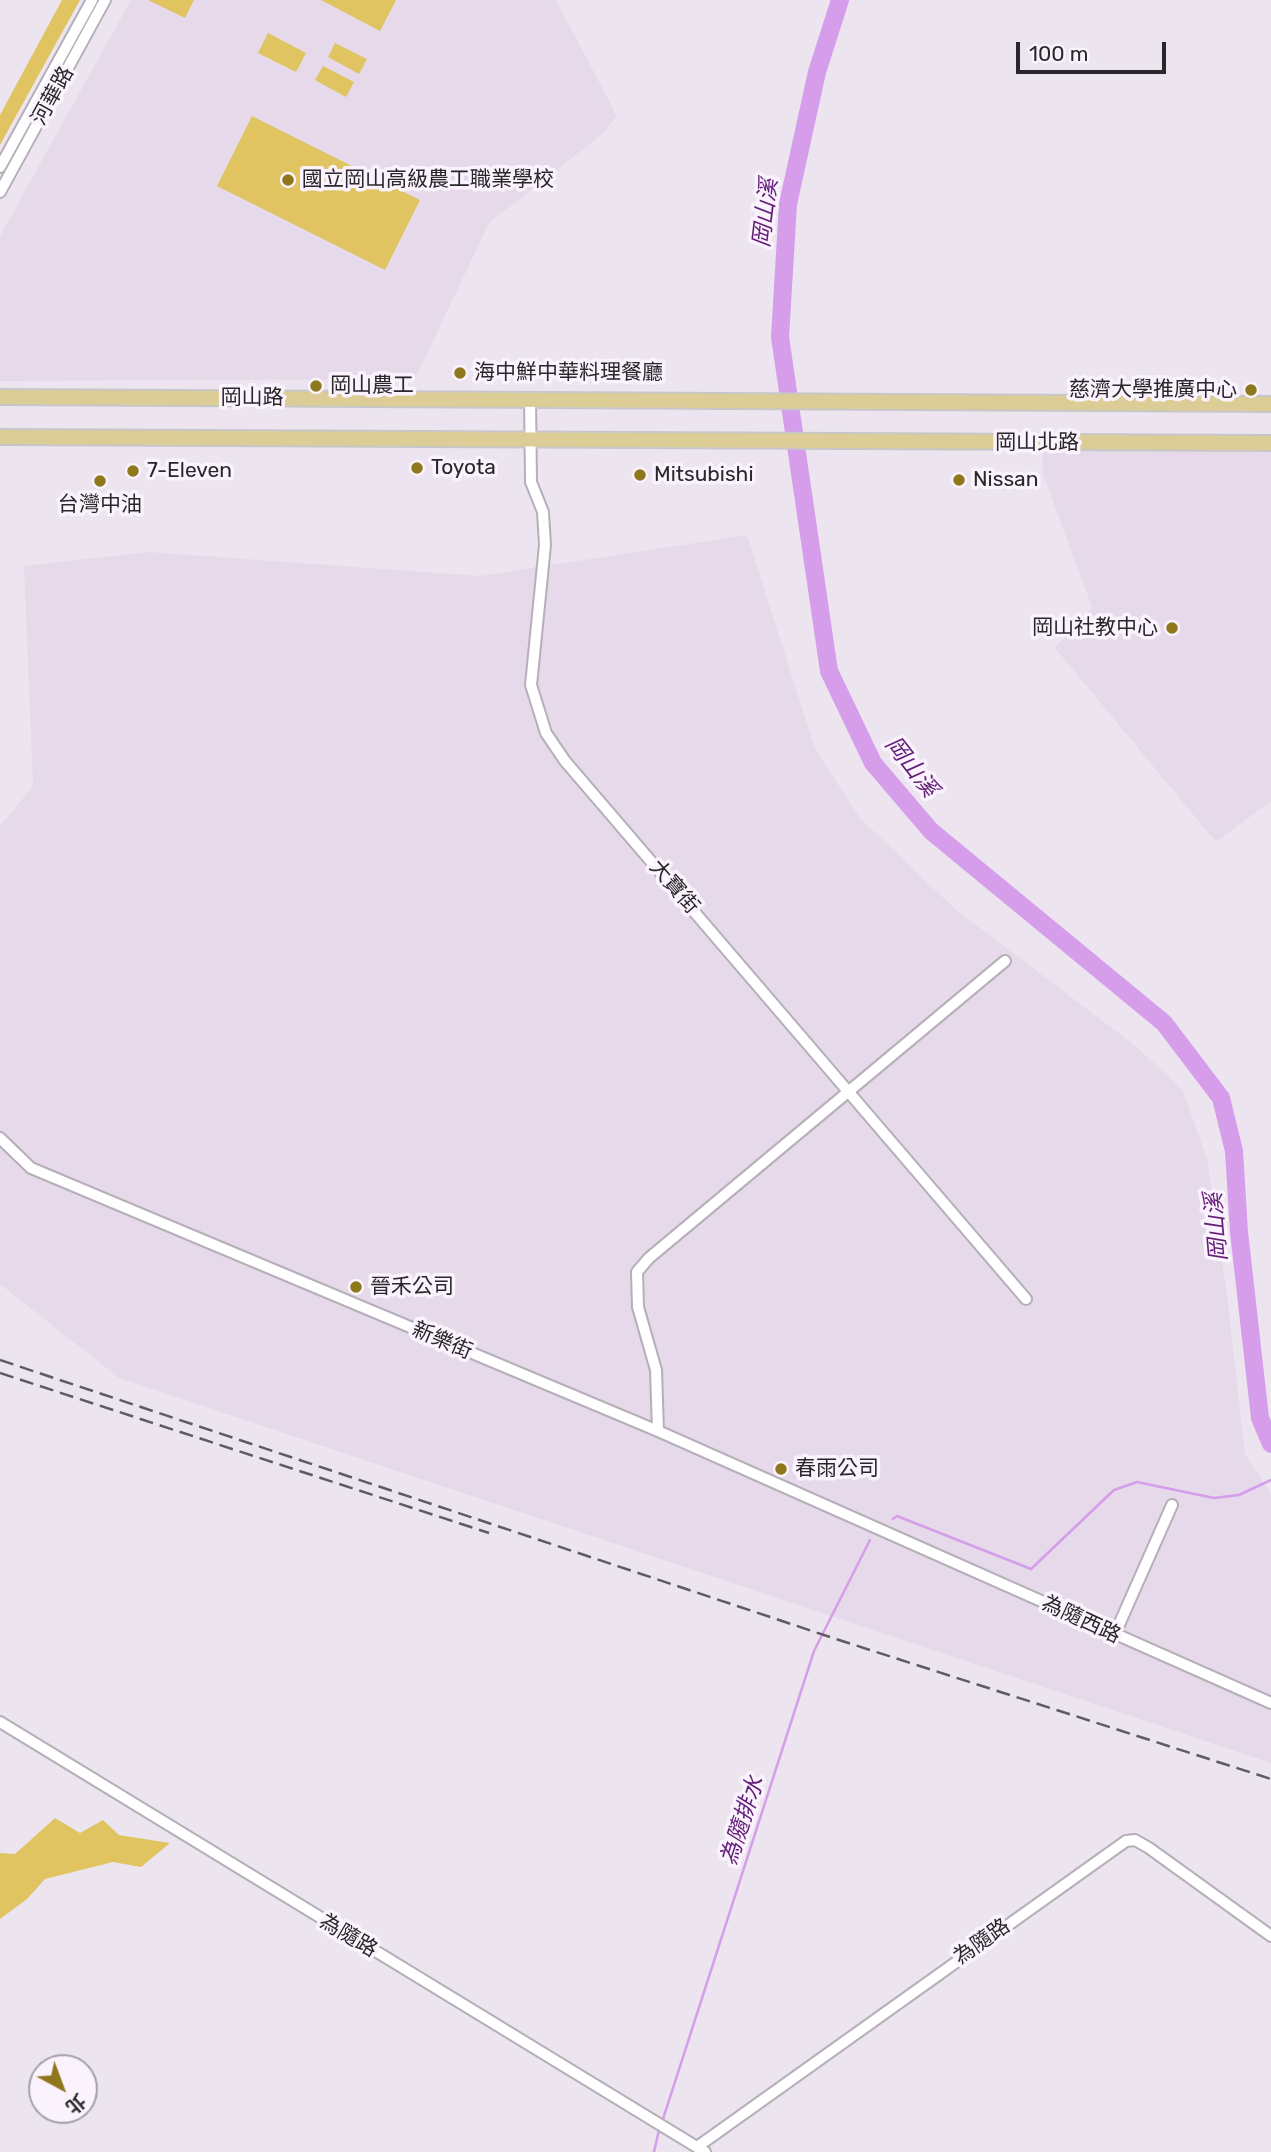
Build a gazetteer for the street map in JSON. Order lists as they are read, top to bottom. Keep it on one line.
{"streets":{"main road":["岡山路","岡山北路"],"street":["河華路","大寶街","新樂街","為隨西路","為隨路"]},"crossings":[["岡山路","岡山北路"],["岡山路","大寶街"],["新樂街","為隨西路"]],"water":["岡山溪","為隨排水"],"places":["國立岡山高級農工職業學校","海中鮮中華料理餐廳","岡山農工","慈濟大學推廣中心","Toyota","7-Eleven","Mitsubishi","Nissan","台灣中油","岡山社教中心","晉禾公司","春雨公司"],"scale_bar":"100 m","north":"bottom right"}
